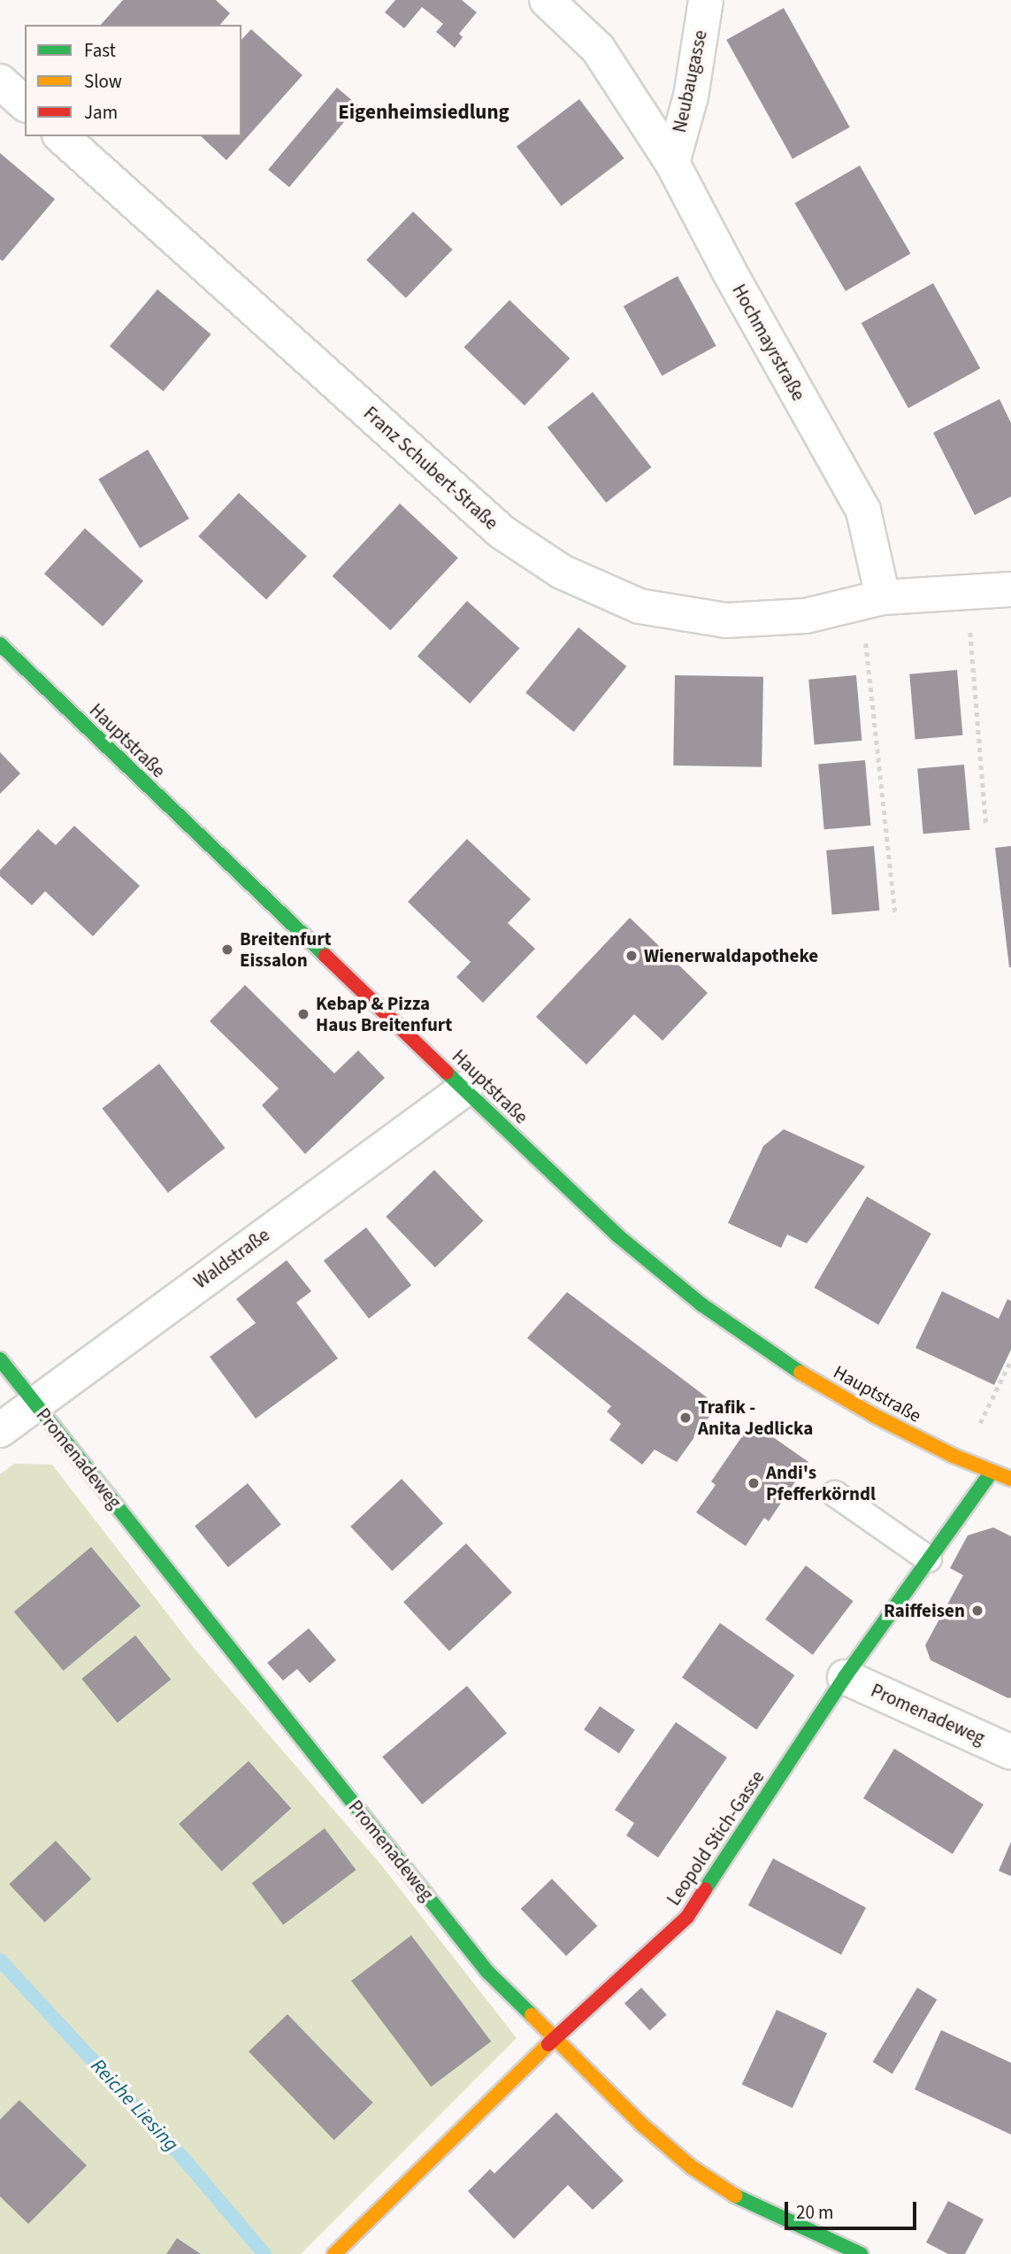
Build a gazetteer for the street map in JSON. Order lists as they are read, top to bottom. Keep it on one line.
{"streets":{"street":["Neubaugasse","Hochmayrstraße","Franz Schubert-Straße","Hauptstraße","Waldstraße","Promenadeweg","Leopold Stich-Gasse"]},"crossings":[["Neubaugasse","Hochmayrstraße"],["Hochmayrstraße","Franz Schubert-Straße"],["Hauptstraße","Waldstraße"],["Hauptstraße","Leopold Stich-Gasse"],["Waldstraße","Promenadeweg"],["Promenadeweg","Leopold Stich-Gasse"]],"districts":["Eigenheimsiedlung"],"water":["Reiche Liesing"],"places":["Breitenfurt Eissalon","Wienerwaldapotheke","Kebap & Pizza Haus Breitenfurt","Trafik - Anita Jedlicka","Andi's Pfefferkörndl","Raiffeisen"],"legend":["Fast","Slow","Jam"],"scale_bar":"20 m"}
